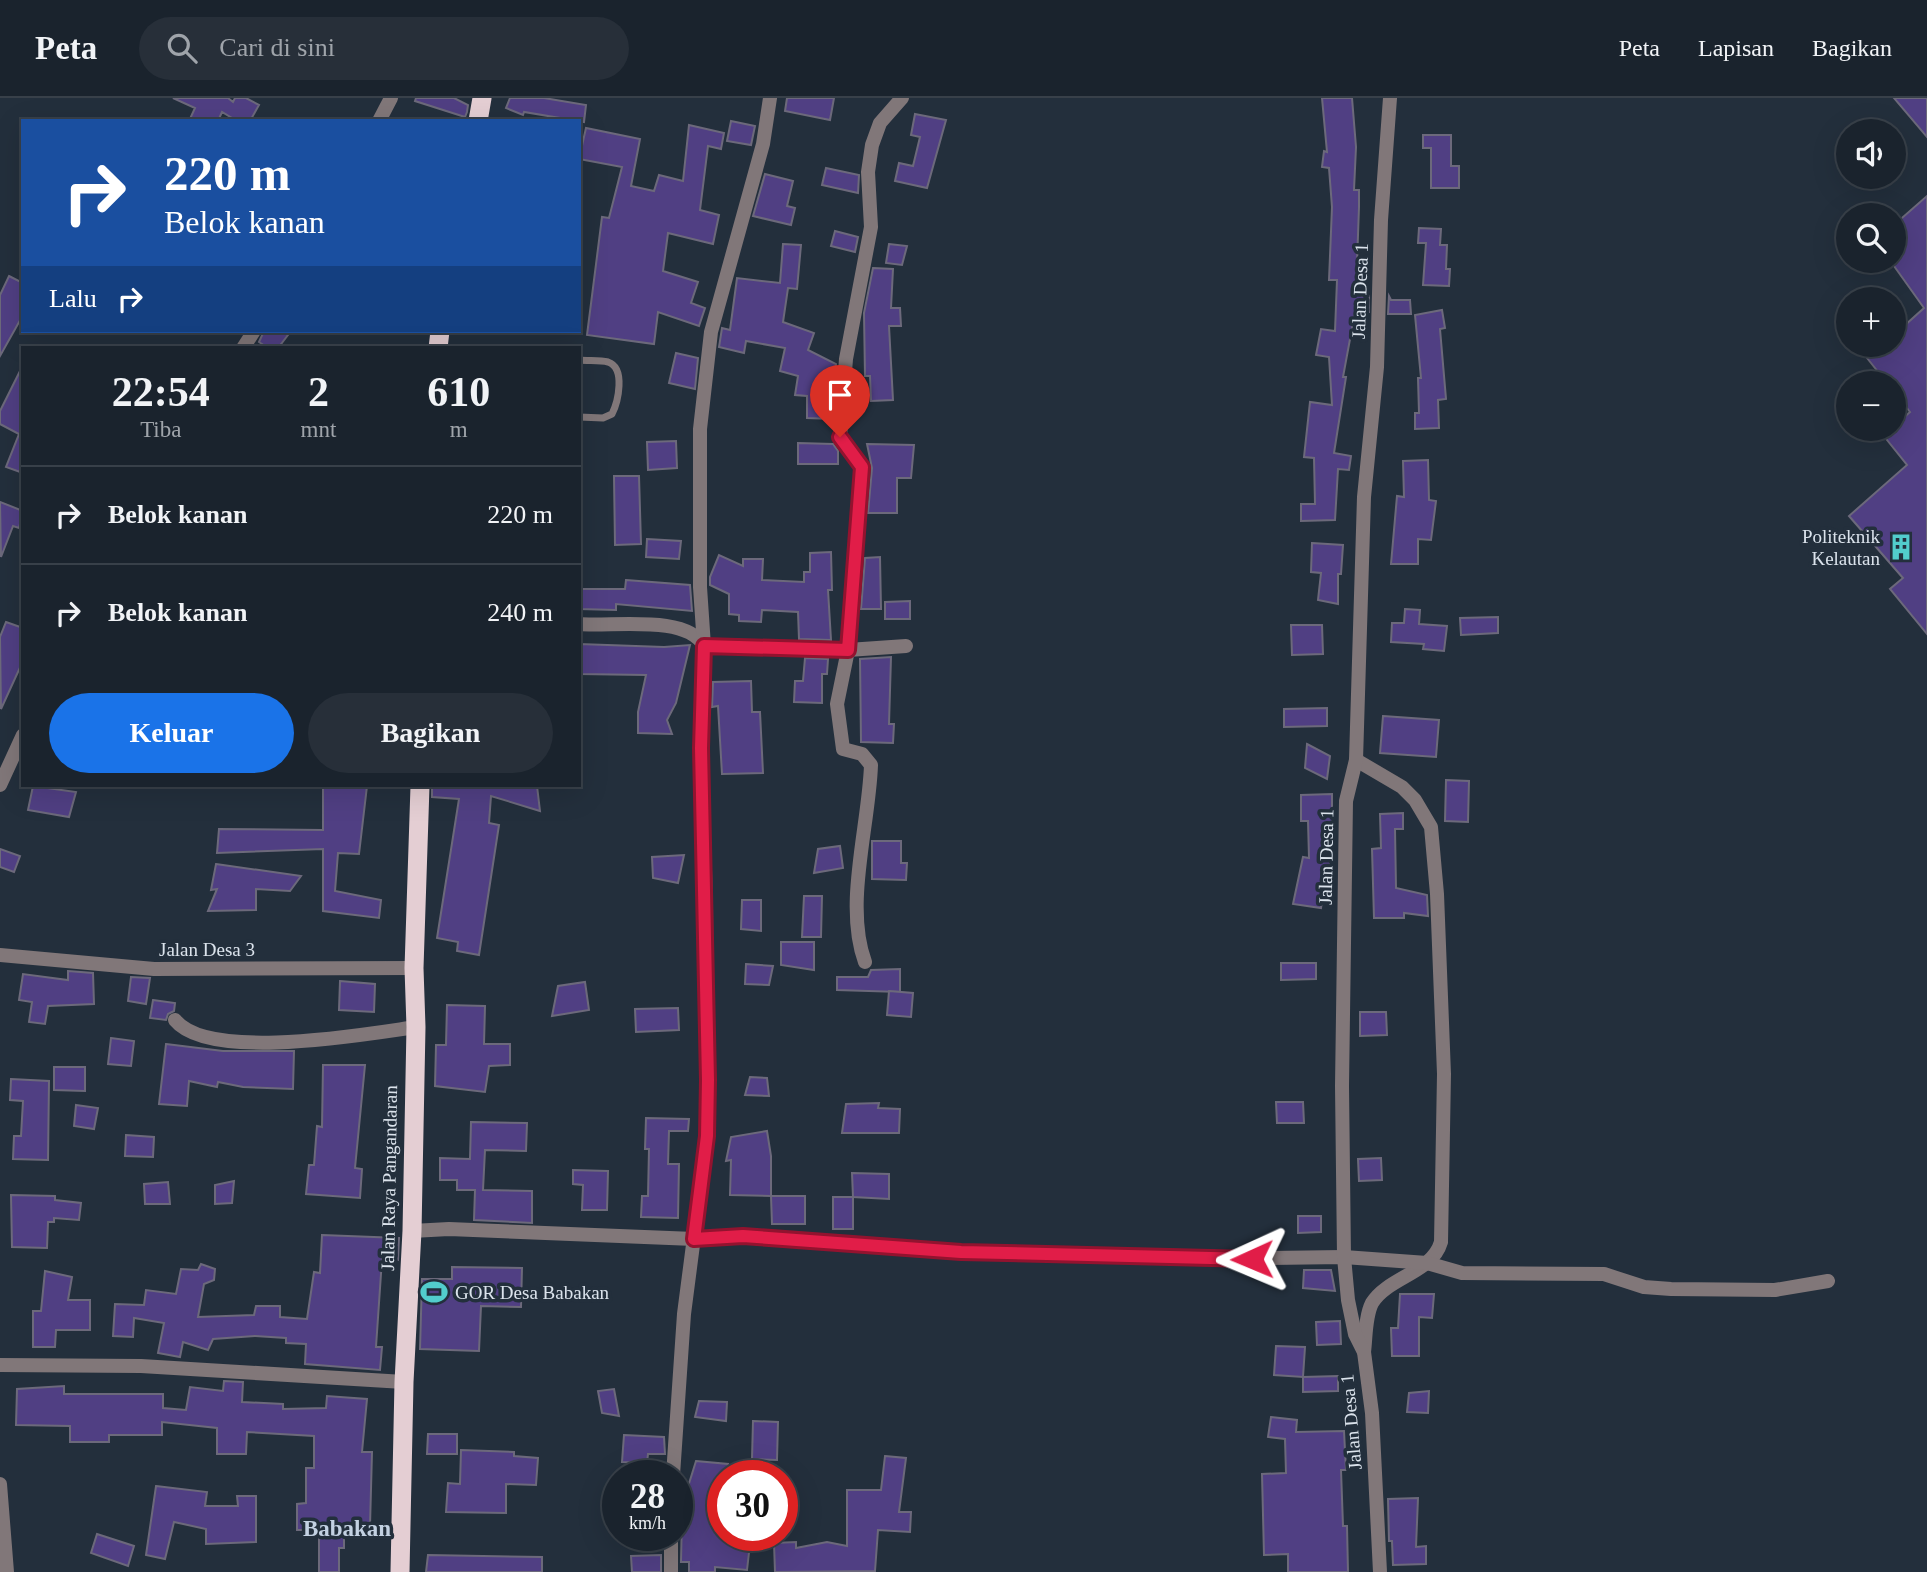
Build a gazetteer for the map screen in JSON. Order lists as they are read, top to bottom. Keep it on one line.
{"streets":{"highway":["Jalan Raya Pangandaran"],"street":["Jalan Desa 1","Jalan Desa 3"]},"crossings":[["Jalan Desa 3","Jalan Raya Pangandaran"]],"districts":["Babakan"],"places":{"building":["Politeknik Kelautan"],"sports":["GOR Desa Babakan"]},"page":{"header":"Peta","search":"Cari di sini","nav":["Peta","Lapisan","Bagikan"],"map_buttons":["+","−"],"turn":["220 m","Belok kanan"],"then":"Lalu","eta":["22:54","Tiba","2","mnt","610","m"],"list":[{"name":"Belok kanan","value":"220 m"},{"name":"Belok kanan","value":"240 m"}],"buttons":["Keluar","Bagikan"],"speed":"28 km/h","limit":"30"}}
